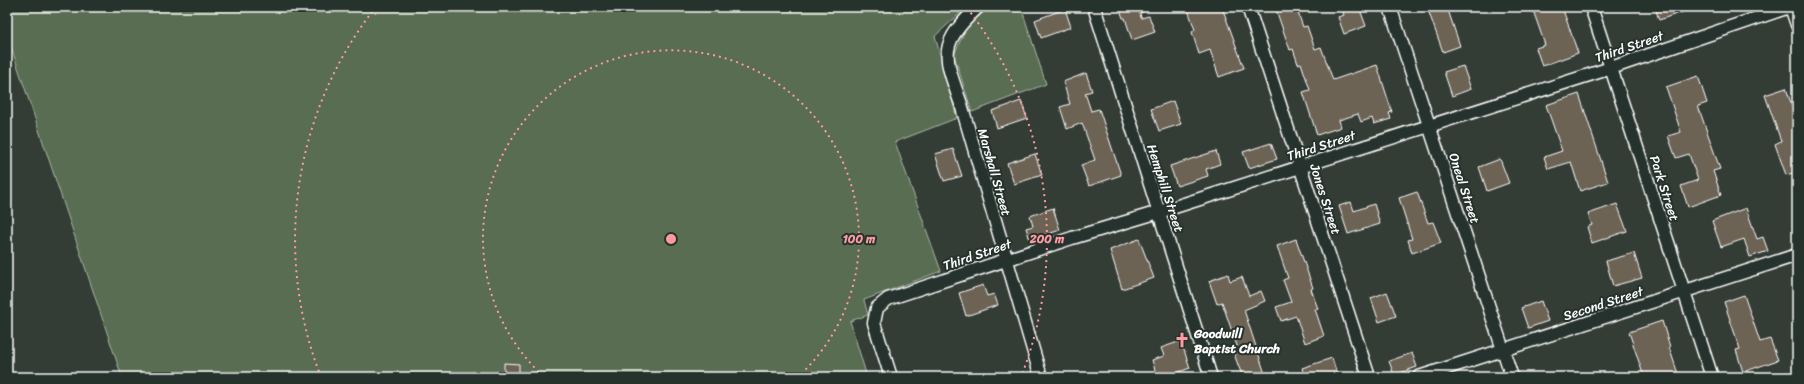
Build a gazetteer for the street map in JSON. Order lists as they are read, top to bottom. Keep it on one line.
{"streets":{"street":["Third Street","Marshall Street","Hemphill Street","Oneal Street","Park Street","Jones Street","Second Street"]},"crossings":[["Third Street","Marshall Street"],["Third Street","Hemphill Street"],["Third Street","Oneal Street"],["Third Street","Park Street"],["Third Street","Jones Street"],["Oneal Street","Second Street"],["Park Street","Second Street"]],"places":{"church":["Goodwill Baptist Church"]},"rings":["100 m","200 m"]}
